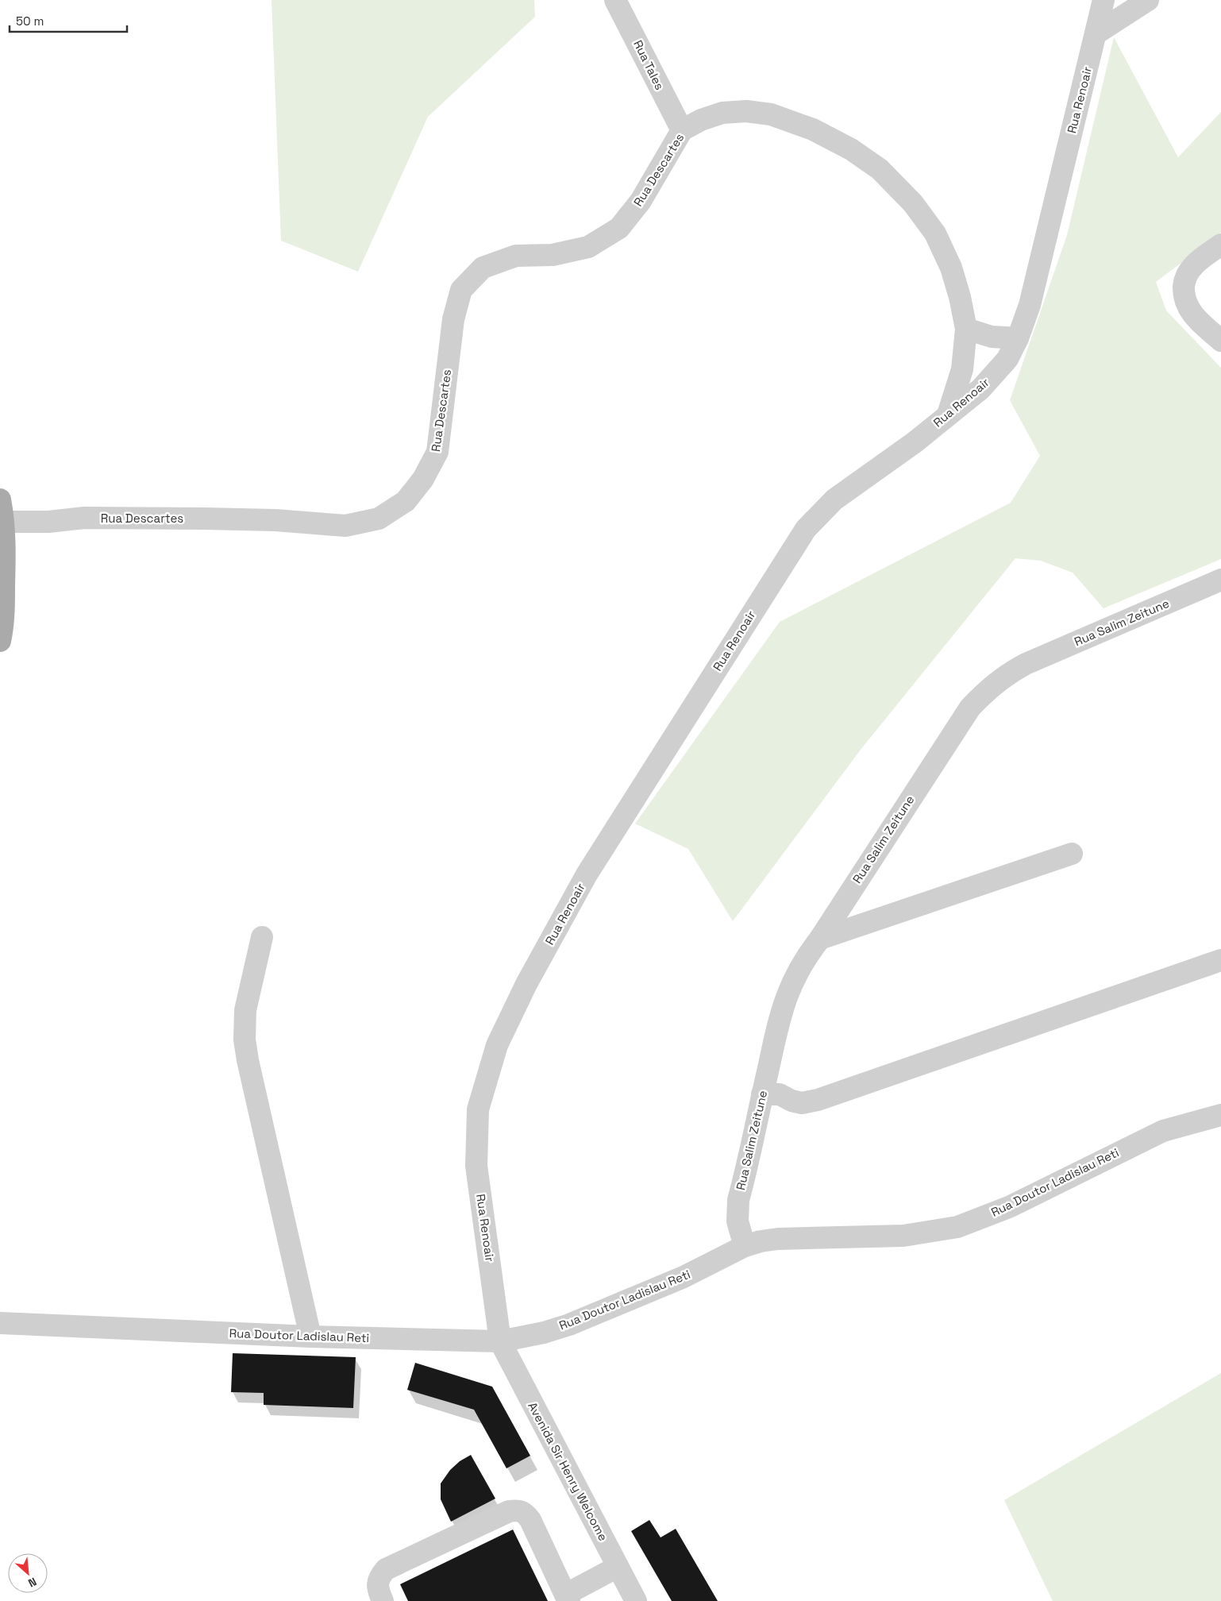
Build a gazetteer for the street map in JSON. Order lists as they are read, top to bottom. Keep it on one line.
{"streets":{"street":["Rua Tales","Rua Renoair","Rua Descartes","Rua Salim Zeitune","Rua Doutor Ladislau Reti","Avenida Sir Henry Welcome"]},"crossings":[["Rua Tales","Rua Descartes"],["Rua Renoair","Rua Descartes"],["Rua Renoair","Rua Doutor Ladislau Reti"],["Rua Renoair","Avenida Sir Henry Welcome"],["Rua Salim Zeitune","Rua Doutor Ladislau Reti"],["Rua Doutor Ladislau Reti","Avenida Sir Henry Welcome"]],"scale_bar":"50 m","north":"bottom right"}
